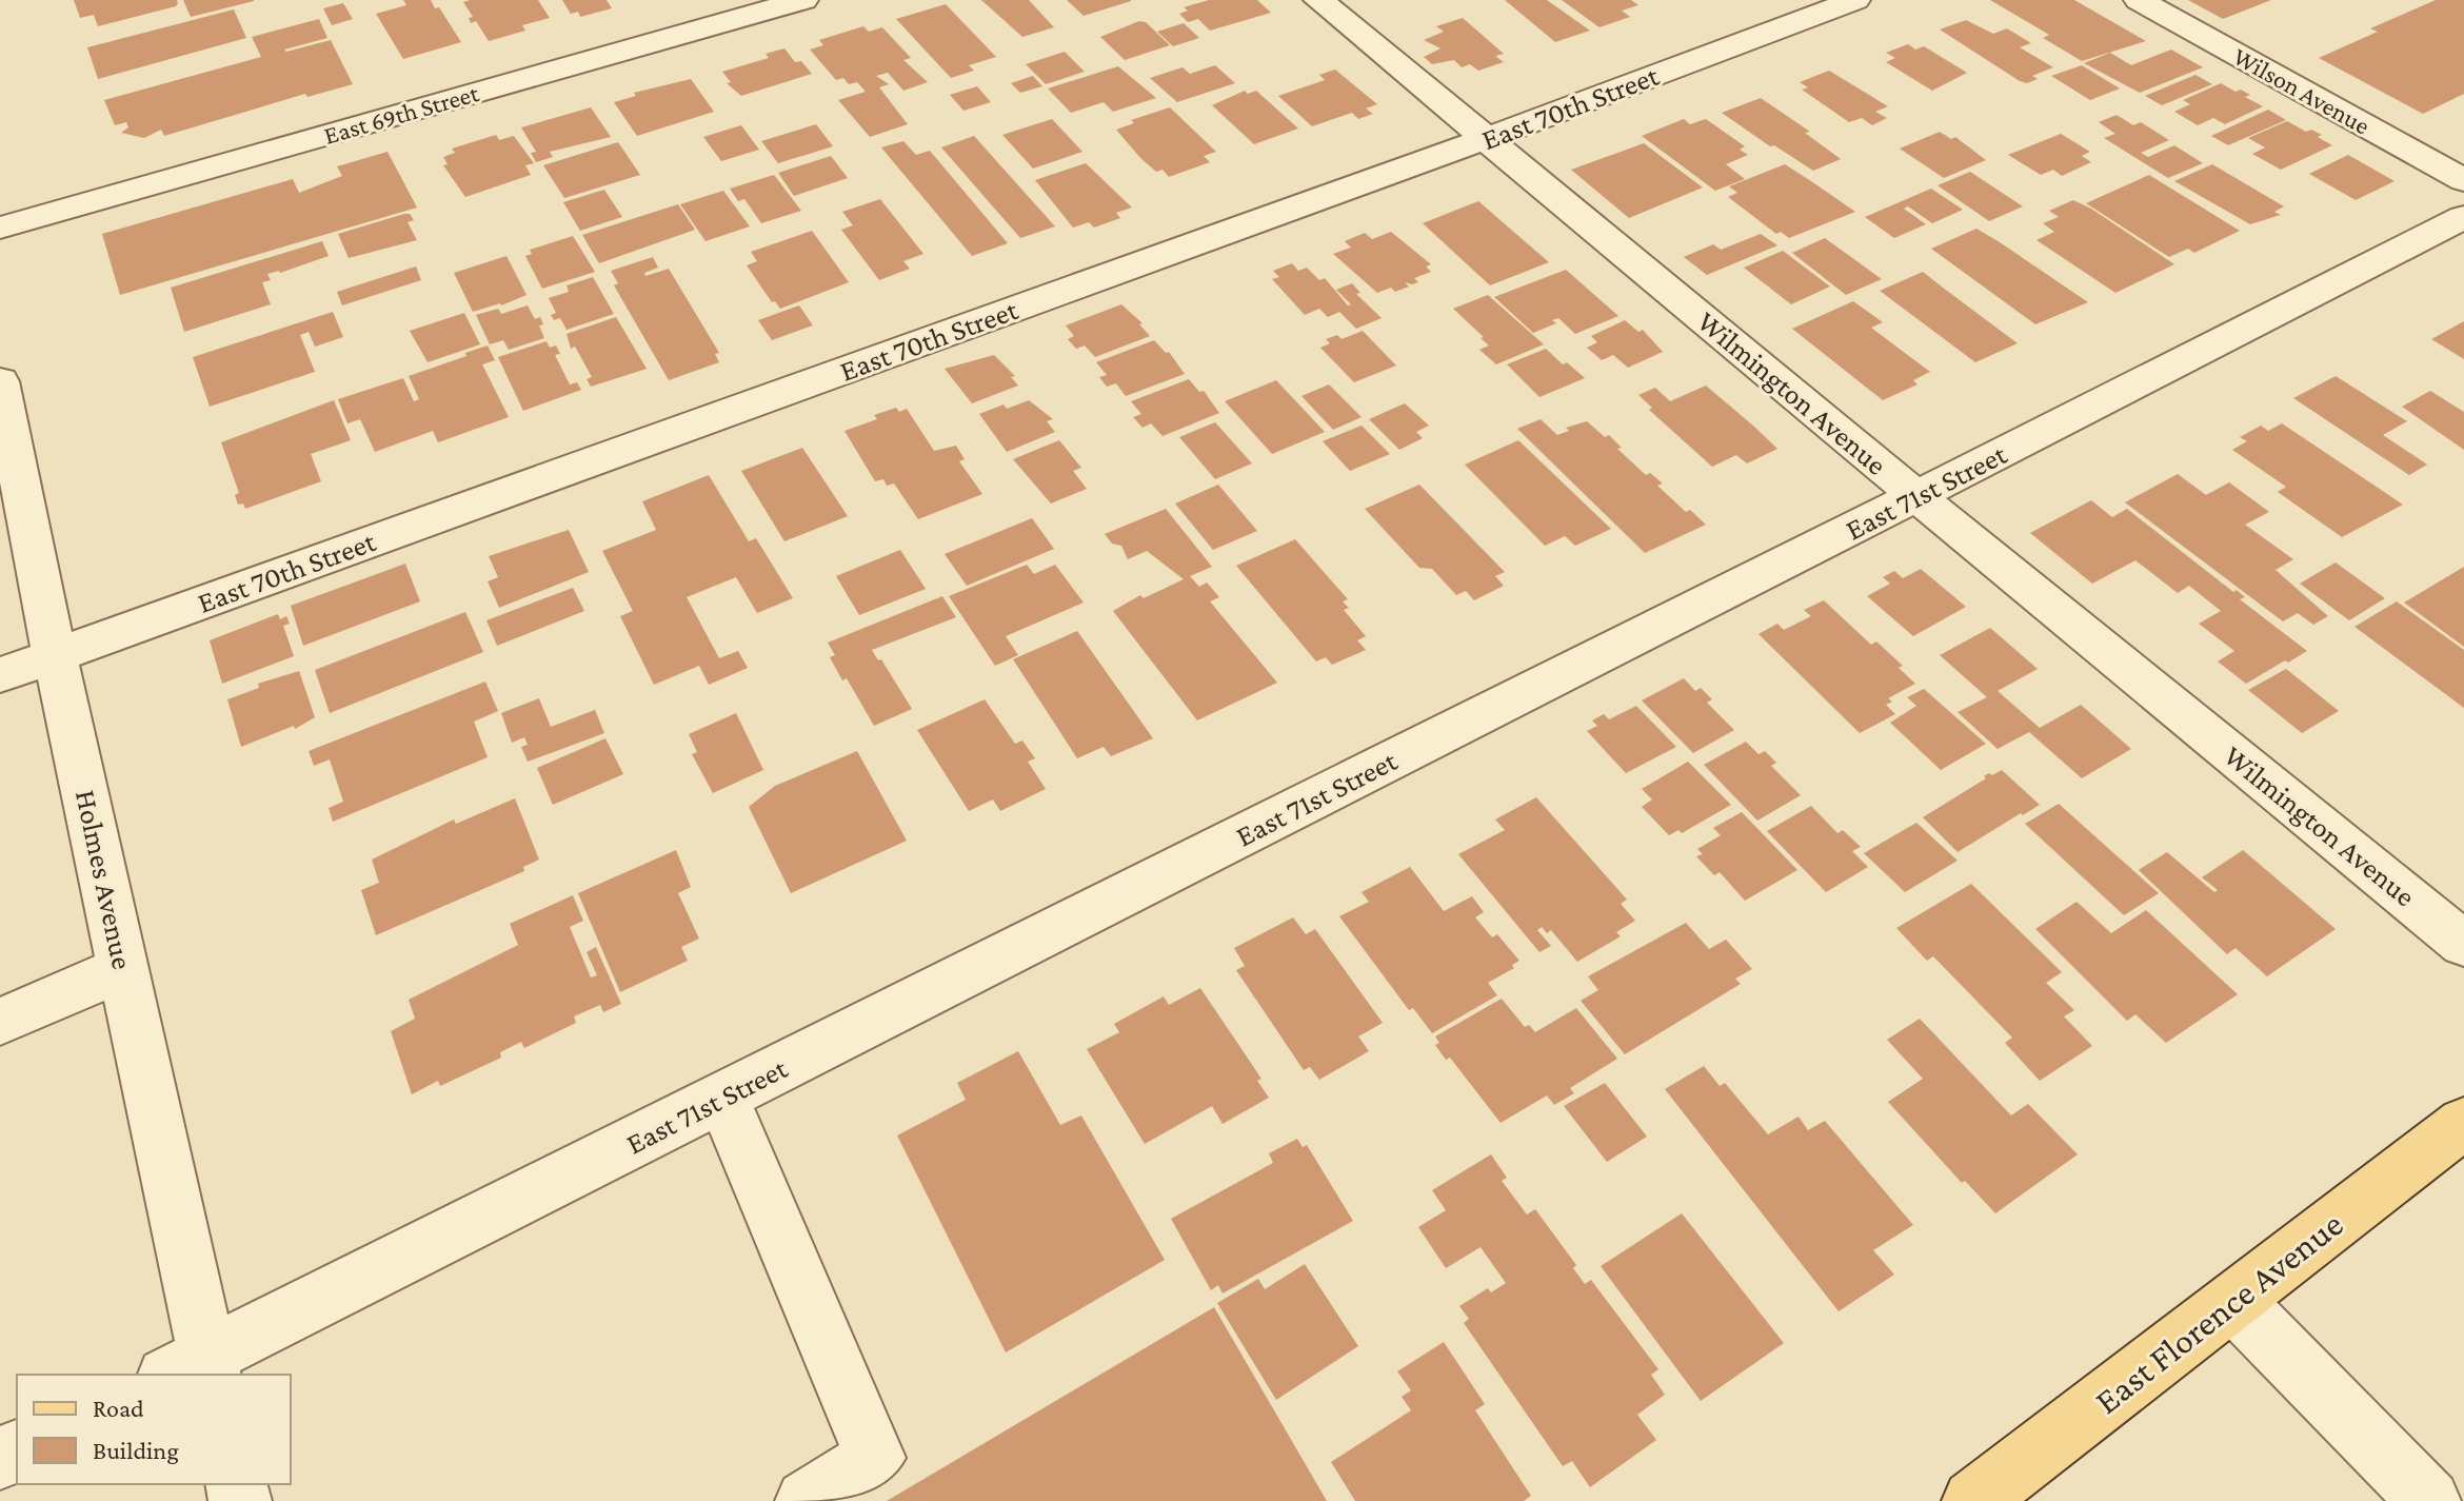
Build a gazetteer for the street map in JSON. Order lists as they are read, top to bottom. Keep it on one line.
{"streets":{"main road":["East Florence Avenue"],"street":["Wilson Avenue","East 70th Street","East 69th Street","Wilmington Avenue","East 71st Street","Holmes Avenue"]},"crossings":[["East 70th Street","Wilmington Avenue"],["East 70th Street","Holmes Avenue"],["Wilmington Avenue","East 71st Street"],["East 71st Street","Holmes Avenue"]],"legend":["Road","Building"]}
